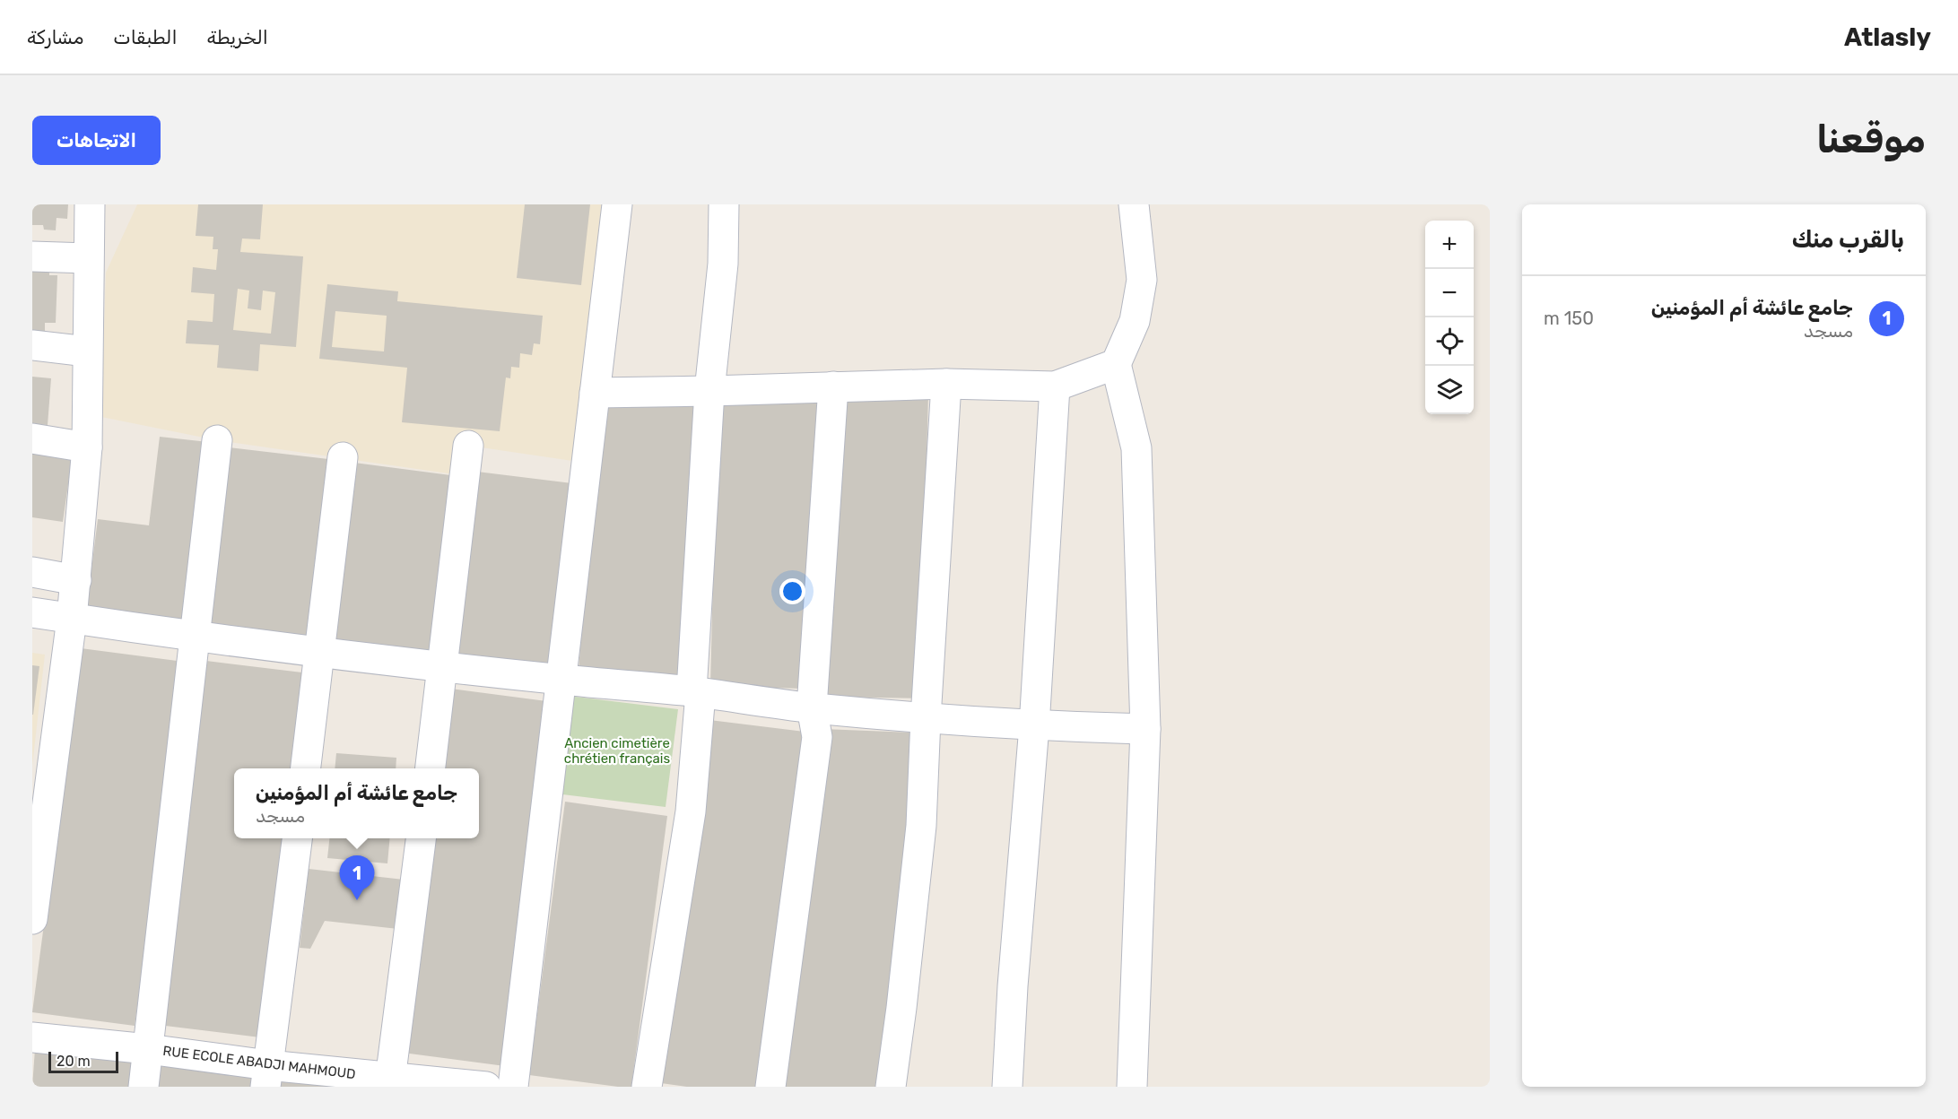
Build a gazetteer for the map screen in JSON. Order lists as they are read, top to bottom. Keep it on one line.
{"streets":{"street":["RUE ECOLE ABADJI MAHMOUD"]},"parks":["Ancien cimetière chrétien français"],"scale_bar":"20 m","page":{"header":"Atlasly","nav":["الخريطة","الطبقات","مشاركة"],"buttons":"الاتجاهات","title":"موقعنا","heading":"بالقرب منك","map_buttons":["+","−"],"list":[{"mark":"1","name":"جامع عائشة أم المؤمنين","note":"مسجد","value":"150 m"}],"popup":["جامع عائشة أم المؤمنين","مسجد"],"pins":"1","scale":"20 m"}}
